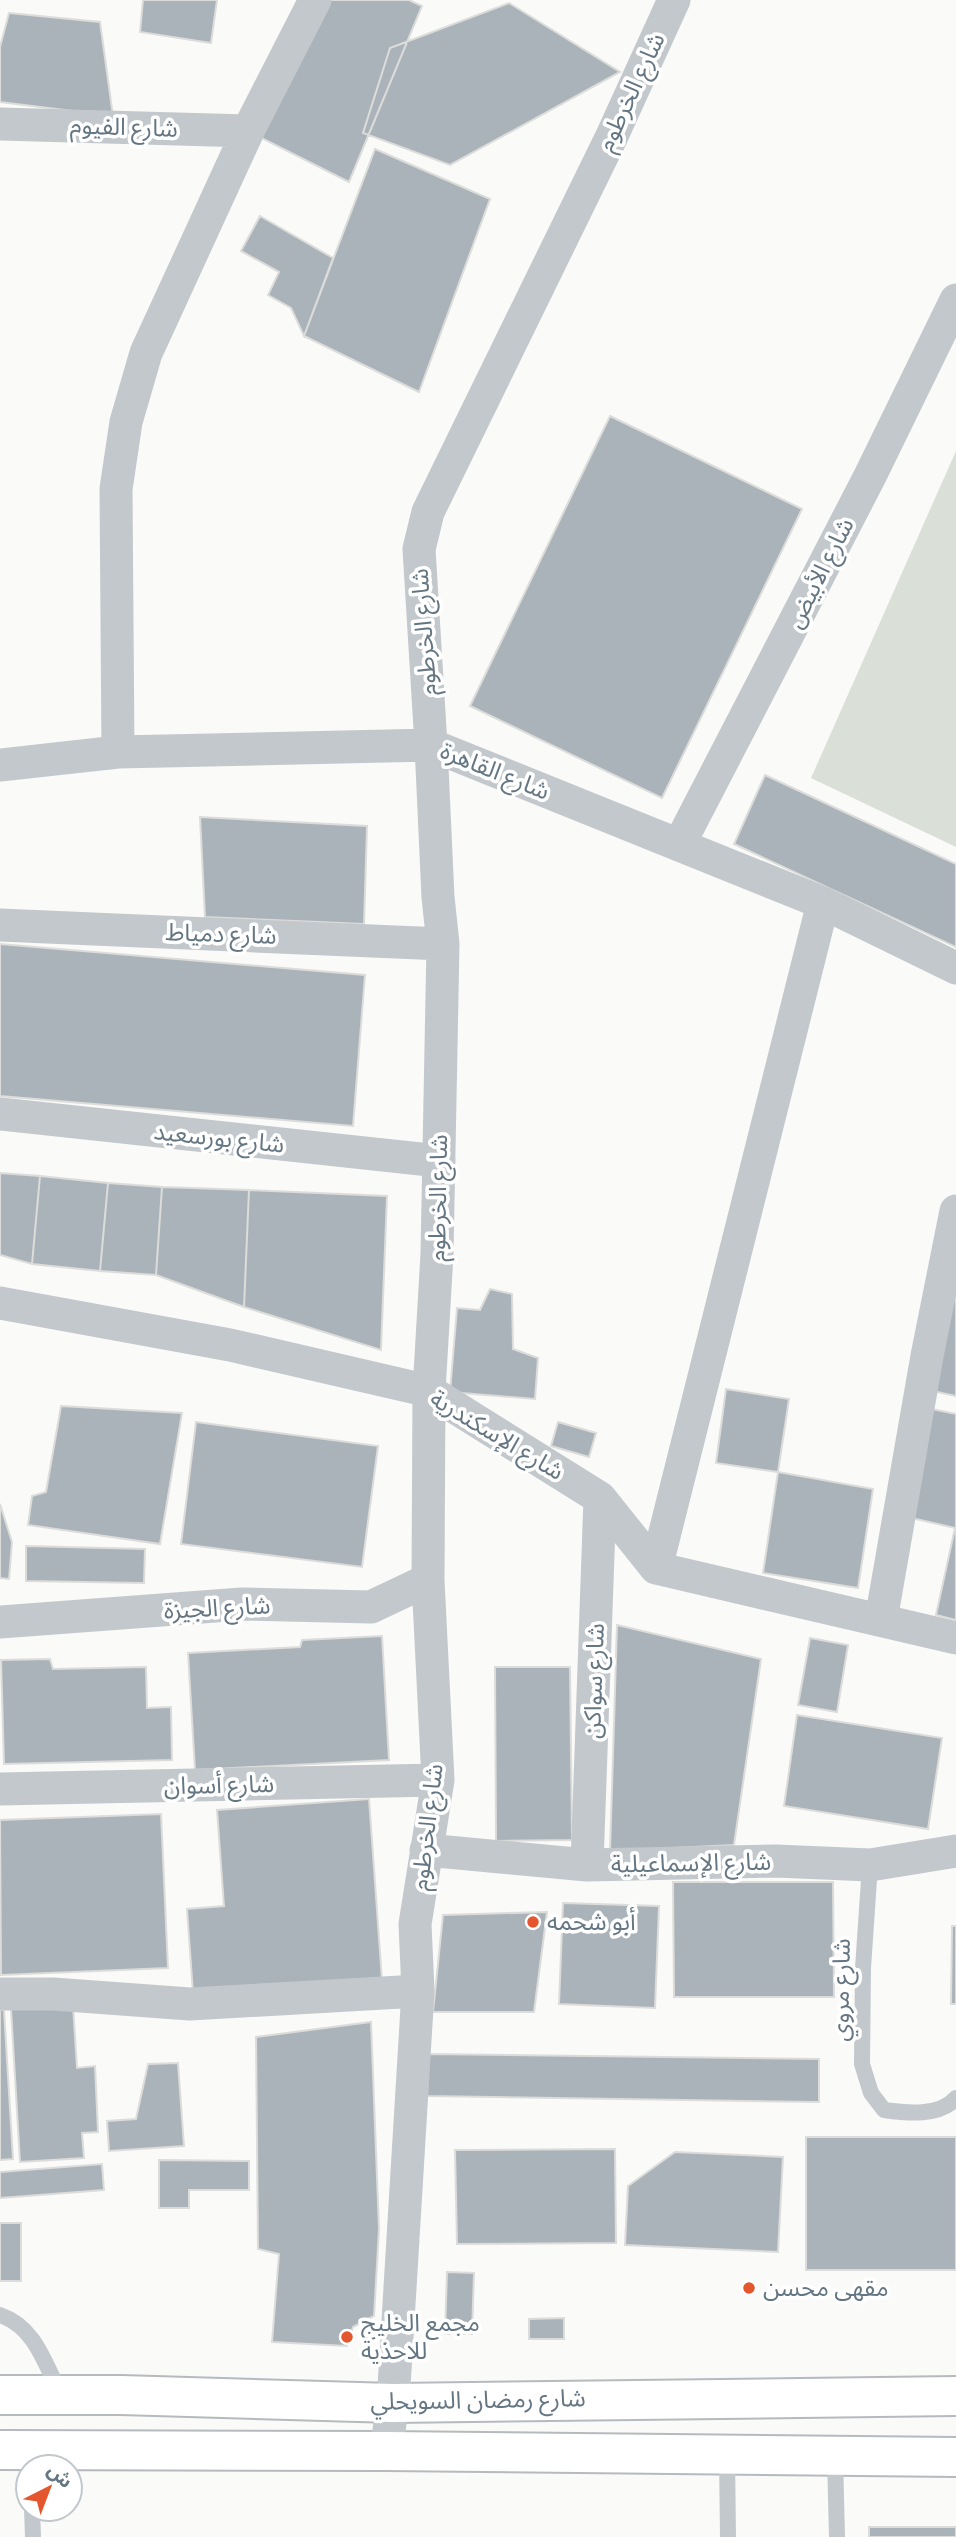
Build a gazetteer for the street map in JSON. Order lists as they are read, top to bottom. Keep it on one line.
{"streets":{"main road":["شارع رمضان السويحلي"],"street":["شارع الخرطوم","شارع الفيوم","شارع الأبيض","شارع القاهرة","شارع دمياط","شارع بورسعيد","شارع الإسكندرية","شارع الجيزة","شارع سواكن","شارع أسوان","شارع الإسماعيلية"],"lane":["شارع مروي"]},"crossings":[["شارع الخرطوم","شارع القاهرة"],["شارع الخرطوم","شارع دمياط"],["شارع الخرطوم","شارع بورسعيد"],["شارع الخرطوم","شارع الإسكندرية"],["شارع الخرطوم","شارع الجيزة"],["شارع الخرطوم","شارع أسوان"],["شارع الخرطوم","شارع الإسماعيلية"],["شارع الخرطوم","شارع رمضان السويحلي"],["شارع الأبيض","شارع القاهرة"],["شارع الإسكندرية","شارع سواكن"],["شارع سواكن","شارع الإسماعيلية"],["شارع الإسماعيلية","شارع مروي"]],"places":["أبو شحمه","مقهى محسن","مجمع الخليج للاحذية"],"north":"top right"}
